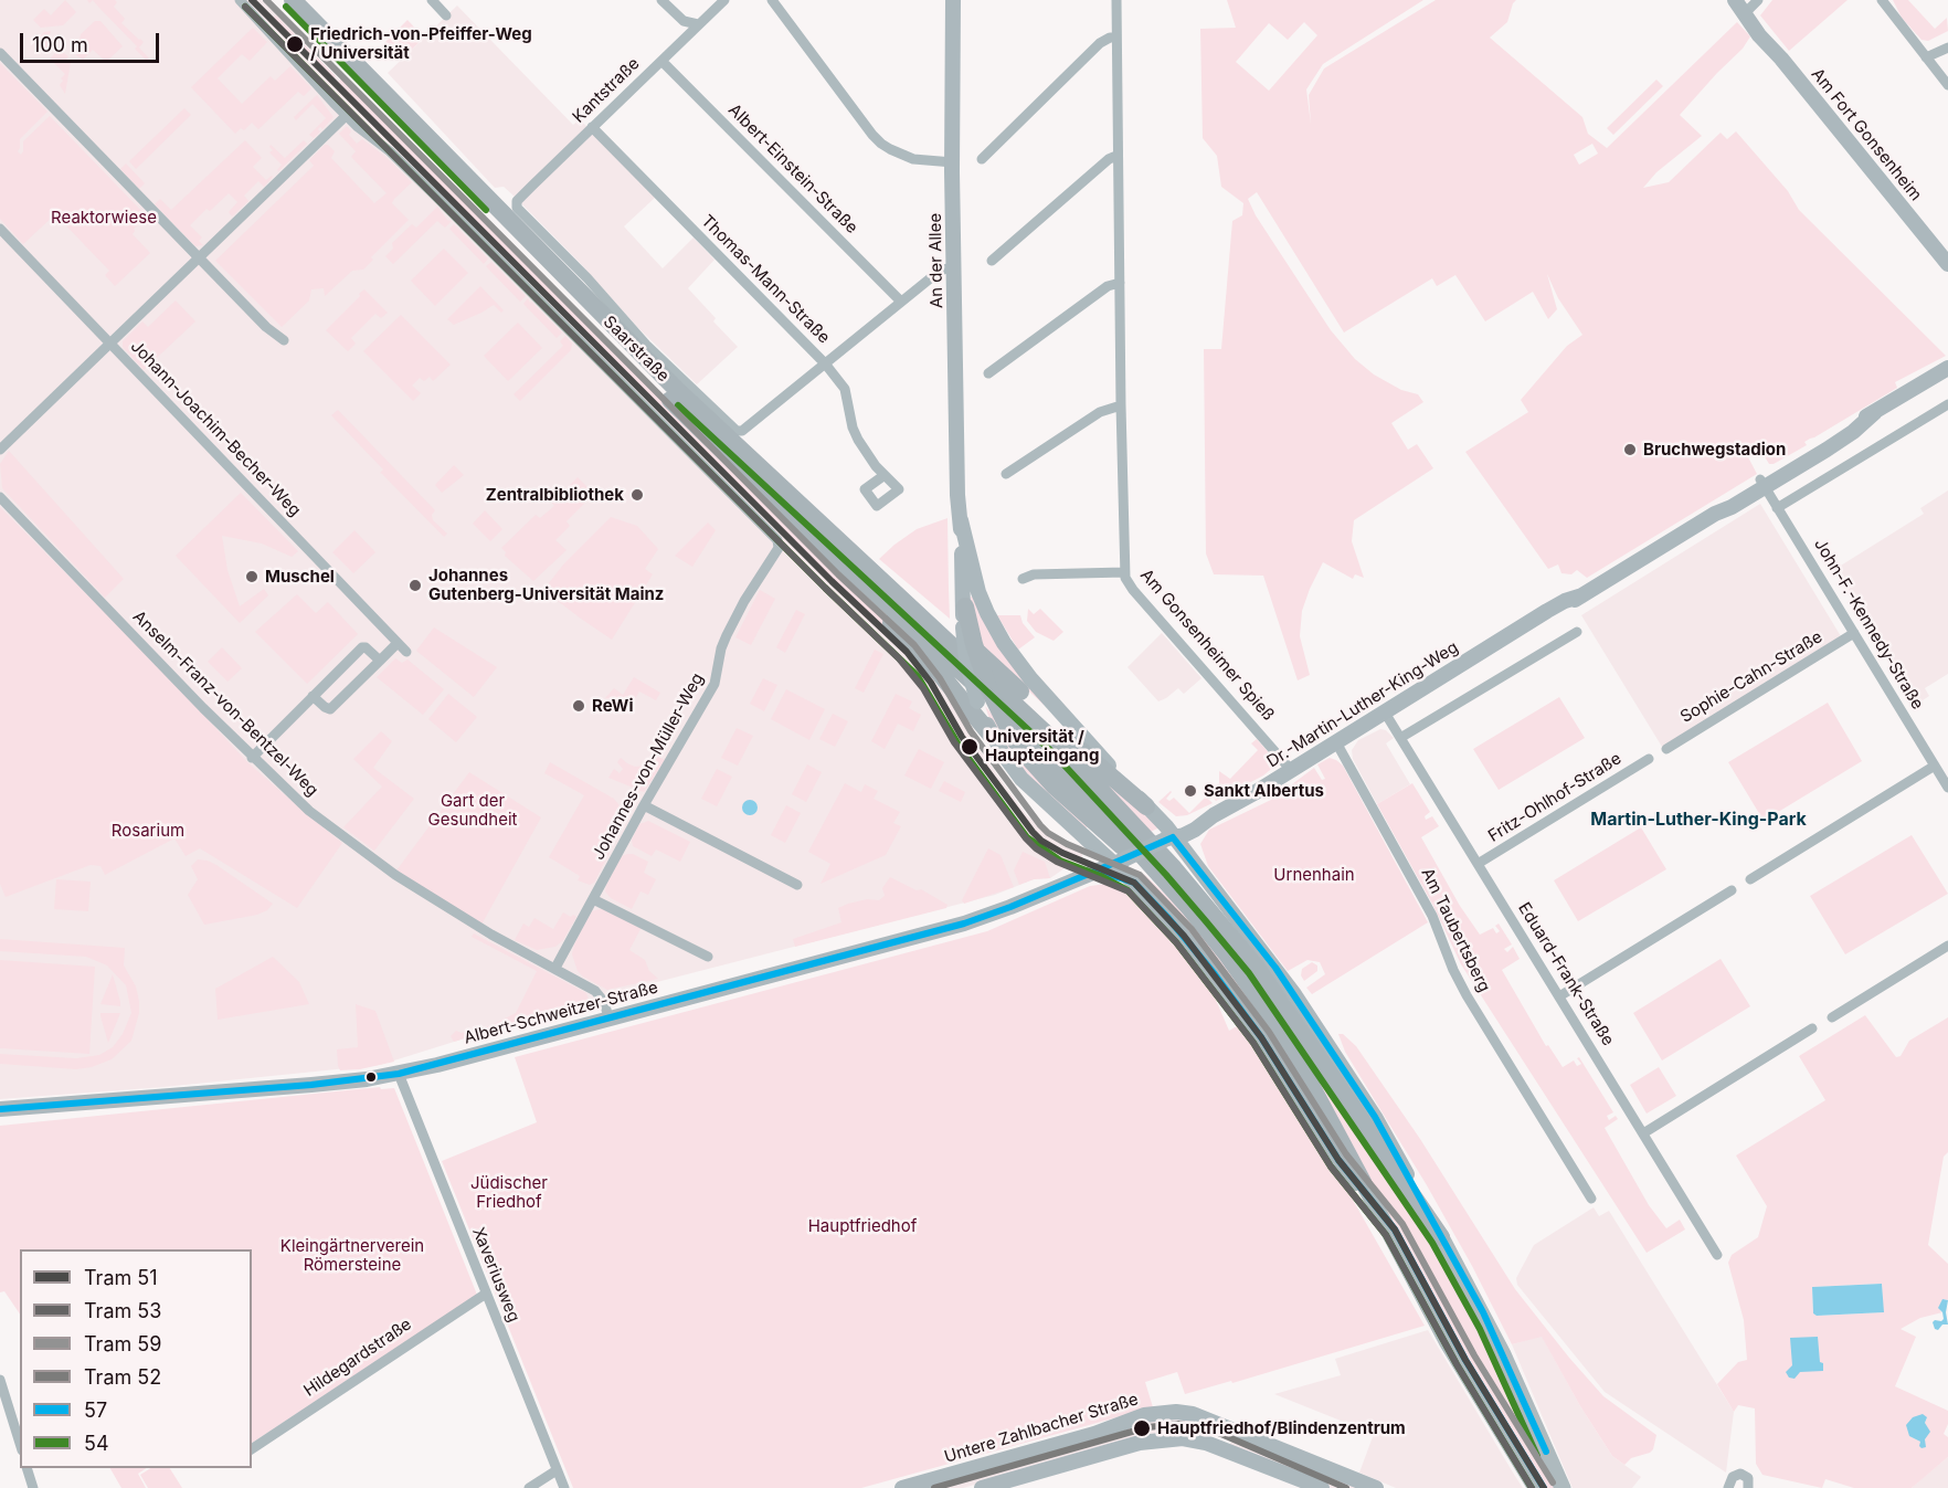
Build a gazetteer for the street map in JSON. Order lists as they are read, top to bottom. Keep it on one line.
{"streets":{"highway":["Saarstraße"],"street":["Kantstraße","Am Fort Gonsenheim","Albert-Einstein-Straße","An der Allee","Thomas-Mann-Straße","Johann-Joachim-Becher-Weg","John-F.-Kennedy-Straße","Am Gonsenheimer Spieß","Sophie-Cahn-Straße","Anselm-Franz-von-Bentzel-Weg","Dr.-Martin-Luther-King-Weg","Johannes-von-Müller-Weg","Fritz-Ohlhof-Straße","Am Taubertsberg","Eduard-Frank-Straße","Albert-Schweitzer-Straße","Xaveriusweg","Hildegardstraße","Untere Zahlbacher Straße"]},"crossings":[["Kantstraße","Albert-Einstein-Straße"],["Kantstraße","Thomas-Mann-Straße"],["Kantstraße","Saarstraße"],["An der Allee","Saarstraße"],["Thomas-Mann-Straße","Saarstraße"],["Saarstraße","Dr.-Martin-Luther-King-Weg"],["Saarstraße","Albert-Schweitzer-Straße"],["John-F.-Kennedy-Straße","Sophie-Cahn-Straße"],["John-F.-Kennedy-Straße","Dr.-Martin-Luther-King-Weg"],["Am Gonsenheimer Spieß","Dr.-Martin-Luther-King-Weg"],["Anselm-Franz-von-Bentzel-Weg","Johannes-von-Müller-Weg"],["Anselm-Franz-von-Bentzel-Weg","Albert-Schweitzer-Straße"],["Dr.-Martin-Luther-King-Weg","Am Taubertsberg"],["Dr.-Martin-Luther-King-Weg","Eduard-Frank-Straße"],["Dr.-Martin-Luther-King-Weg","Albert-Schweitzer-Straße"],["Fritz-Ohlhof-Straße","Eduard-Frank-Straße"],["Albert-Schweitzer-Straße","Xaveriusweg"],["Xaveriusweg","Hildegardstraße"]],"districts":["Martin-Luther-King-Park"],"parks":["Reaktorwiese","Gart der Gesundheit","Rosarium","Urnenhain","Jüdischer Friedhof","Hauptfriedhof","Kleingärtnerverein Römersteine"],"places":["Friedrich-von-Pfeiffer-Weg / Universität","Bruchwegstadion","Zentralbibliothek","Muschel","Johannes Gutenberg-Universität Mainz","ReWi","Universität / Haupteingang","Sankt Albertus","Hauptfriedhof/Blindenzentrum"],"lines":["tram line 51","tram line 59","tram line 53","transit line 54","transit line 57","tram line 52"],"legend":["Tram 51","Tram 53","Tram 59","Tram 52","57","54"],"scale_bar":"100 m"}
